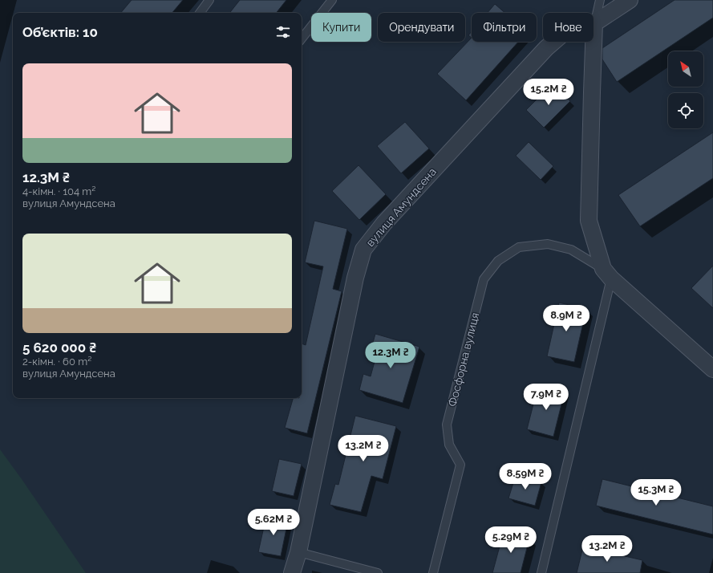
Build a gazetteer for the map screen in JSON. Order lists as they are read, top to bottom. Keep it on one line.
{"streets":{"street":["вулиця Амундсена","Фосфорна вулиця"]},"north":"top left","page":{"chip":["Купити","Орендувати","Фільтри","Нове"],"heading":"Об’єктів: 10","list":[{"name":"12.3M ₴","note":"4-кімн. · 104 m² · вулиця Амундсена"},{"name":"5 620 000 ₴","note":"2-кімн. · 60 m² · вулиця Амундсена"}],"price":["15.2M ₴","8.9M ₴","12.3M ₴","7.9M ₴","13.2M ₴","8.59M ₴","15.3M ₴","5.62M ₴","5.29M ₴","13.2M ₴"]}}
